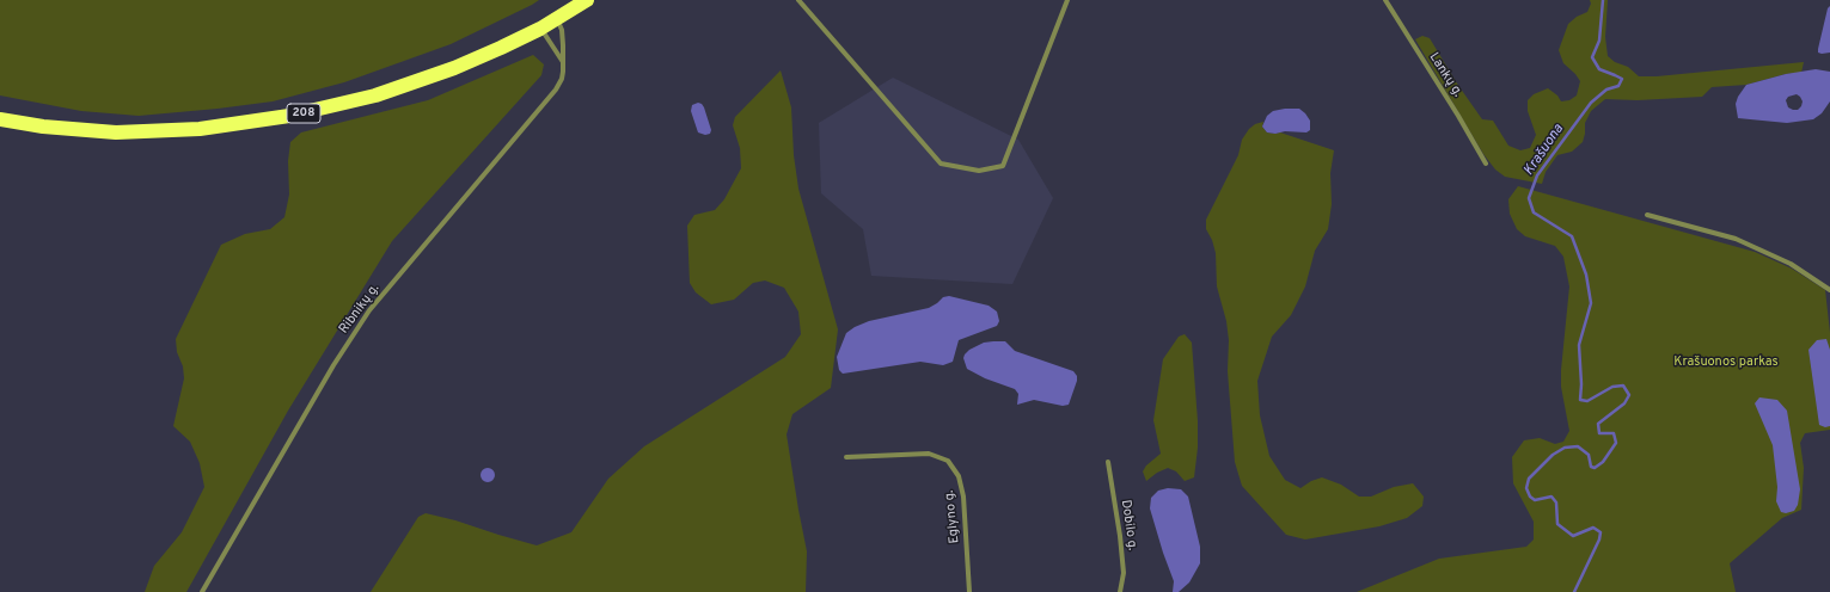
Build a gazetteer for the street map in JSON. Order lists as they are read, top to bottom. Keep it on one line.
{"streets":{"highway":["208"],"street":["Lankų g.","Ribnikų g.","Eglyno g.","Dobilo g."]},"crossings":[["208","Ribnikų g."]],"water":["Krašuona"],"parks":["Krašuonos parkas"]}
